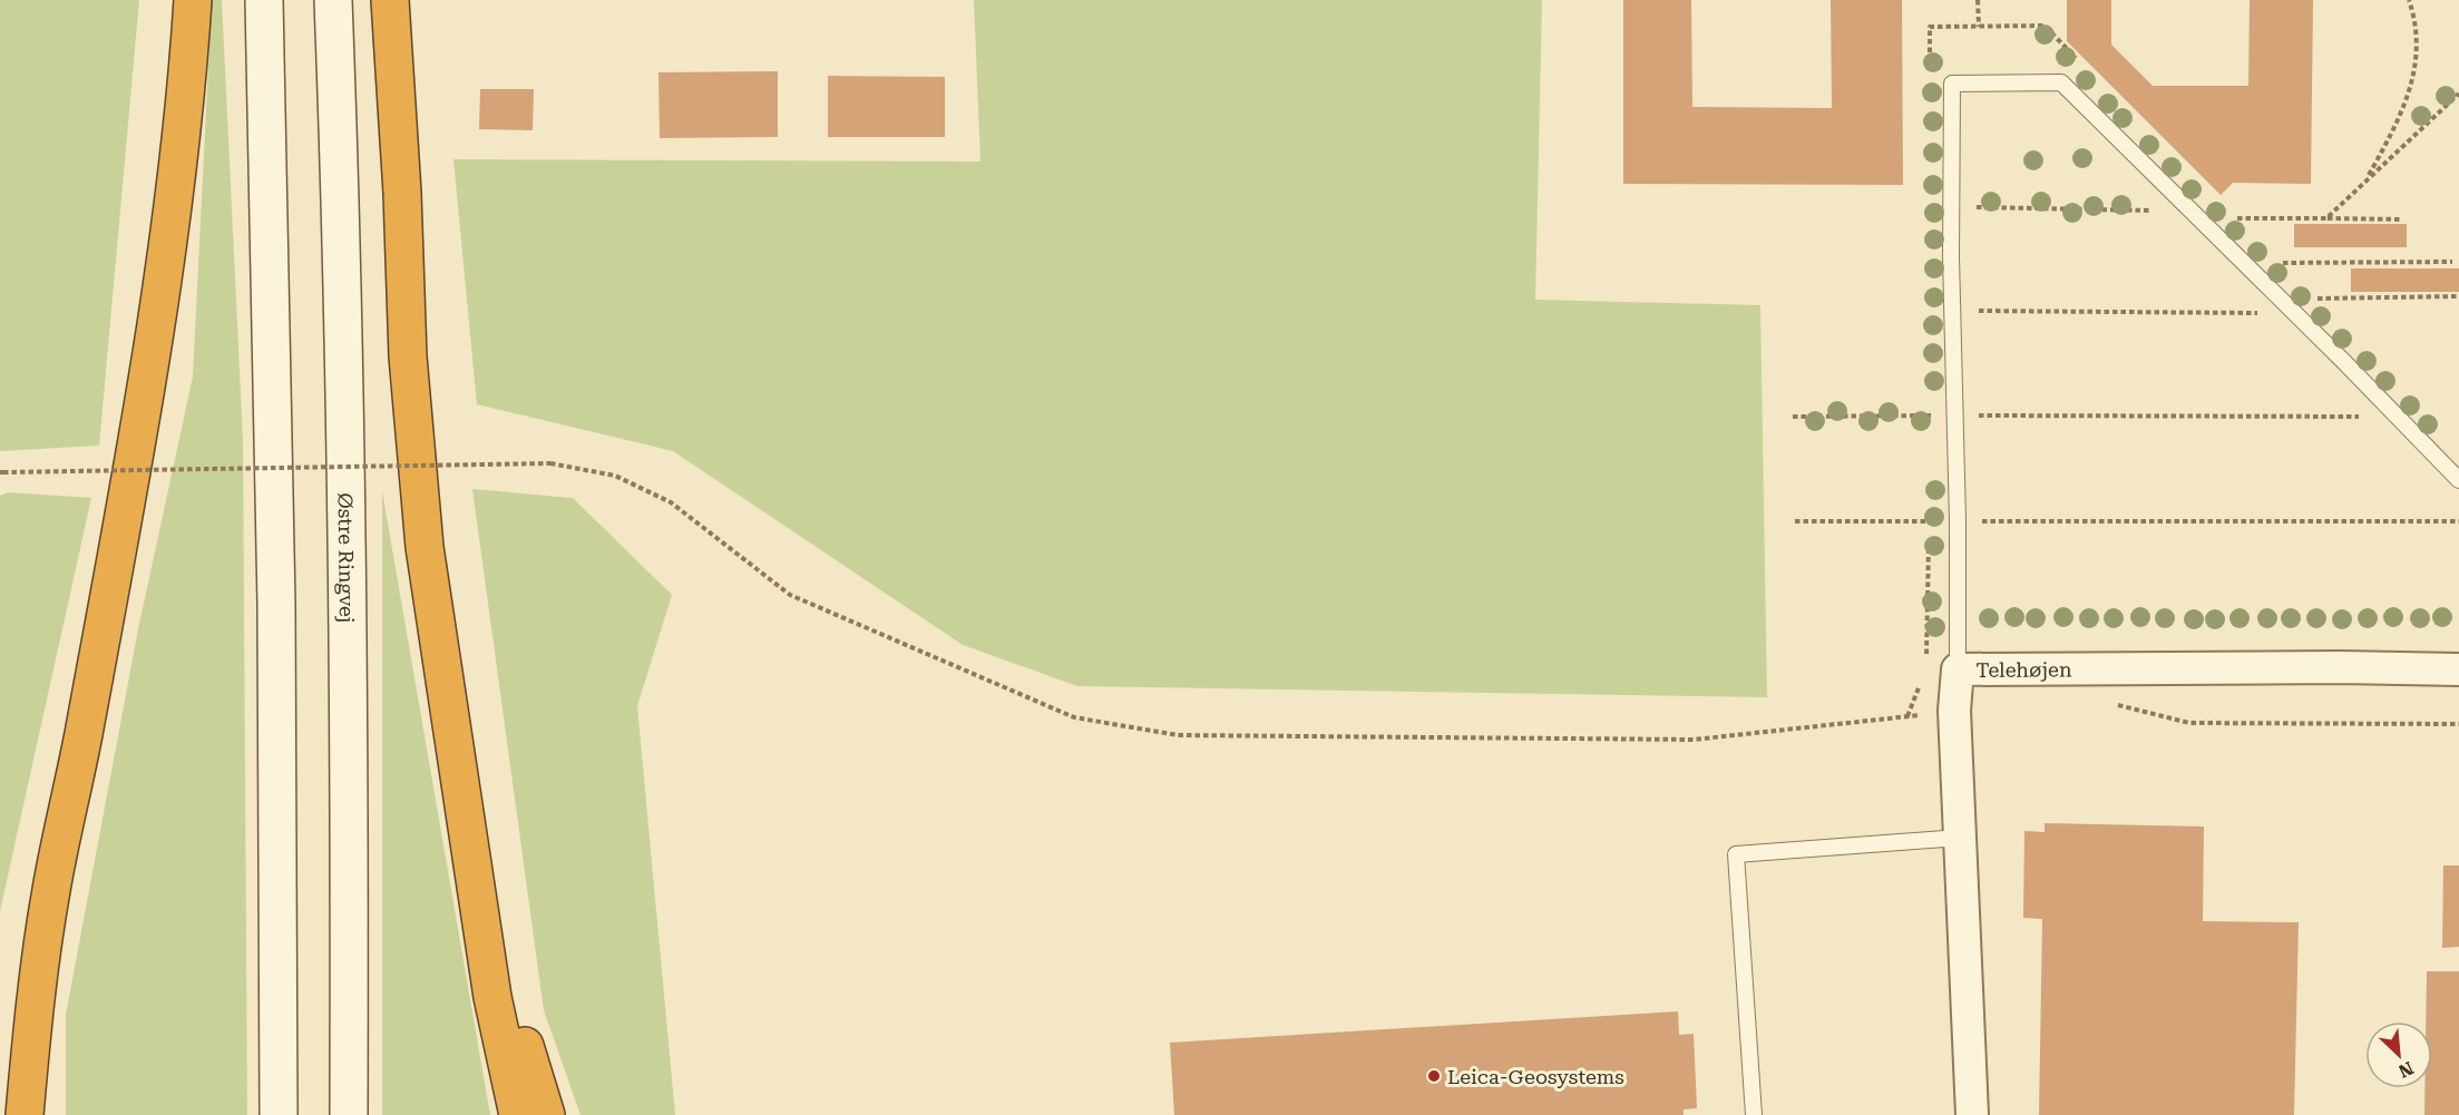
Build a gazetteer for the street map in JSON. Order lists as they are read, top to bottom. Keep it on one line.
{"streets":{"main road":["Østre Ringvej"],"street":["Telehøjen"]},"places":["Leica-Geosystems"],"north":"bottom right"}
